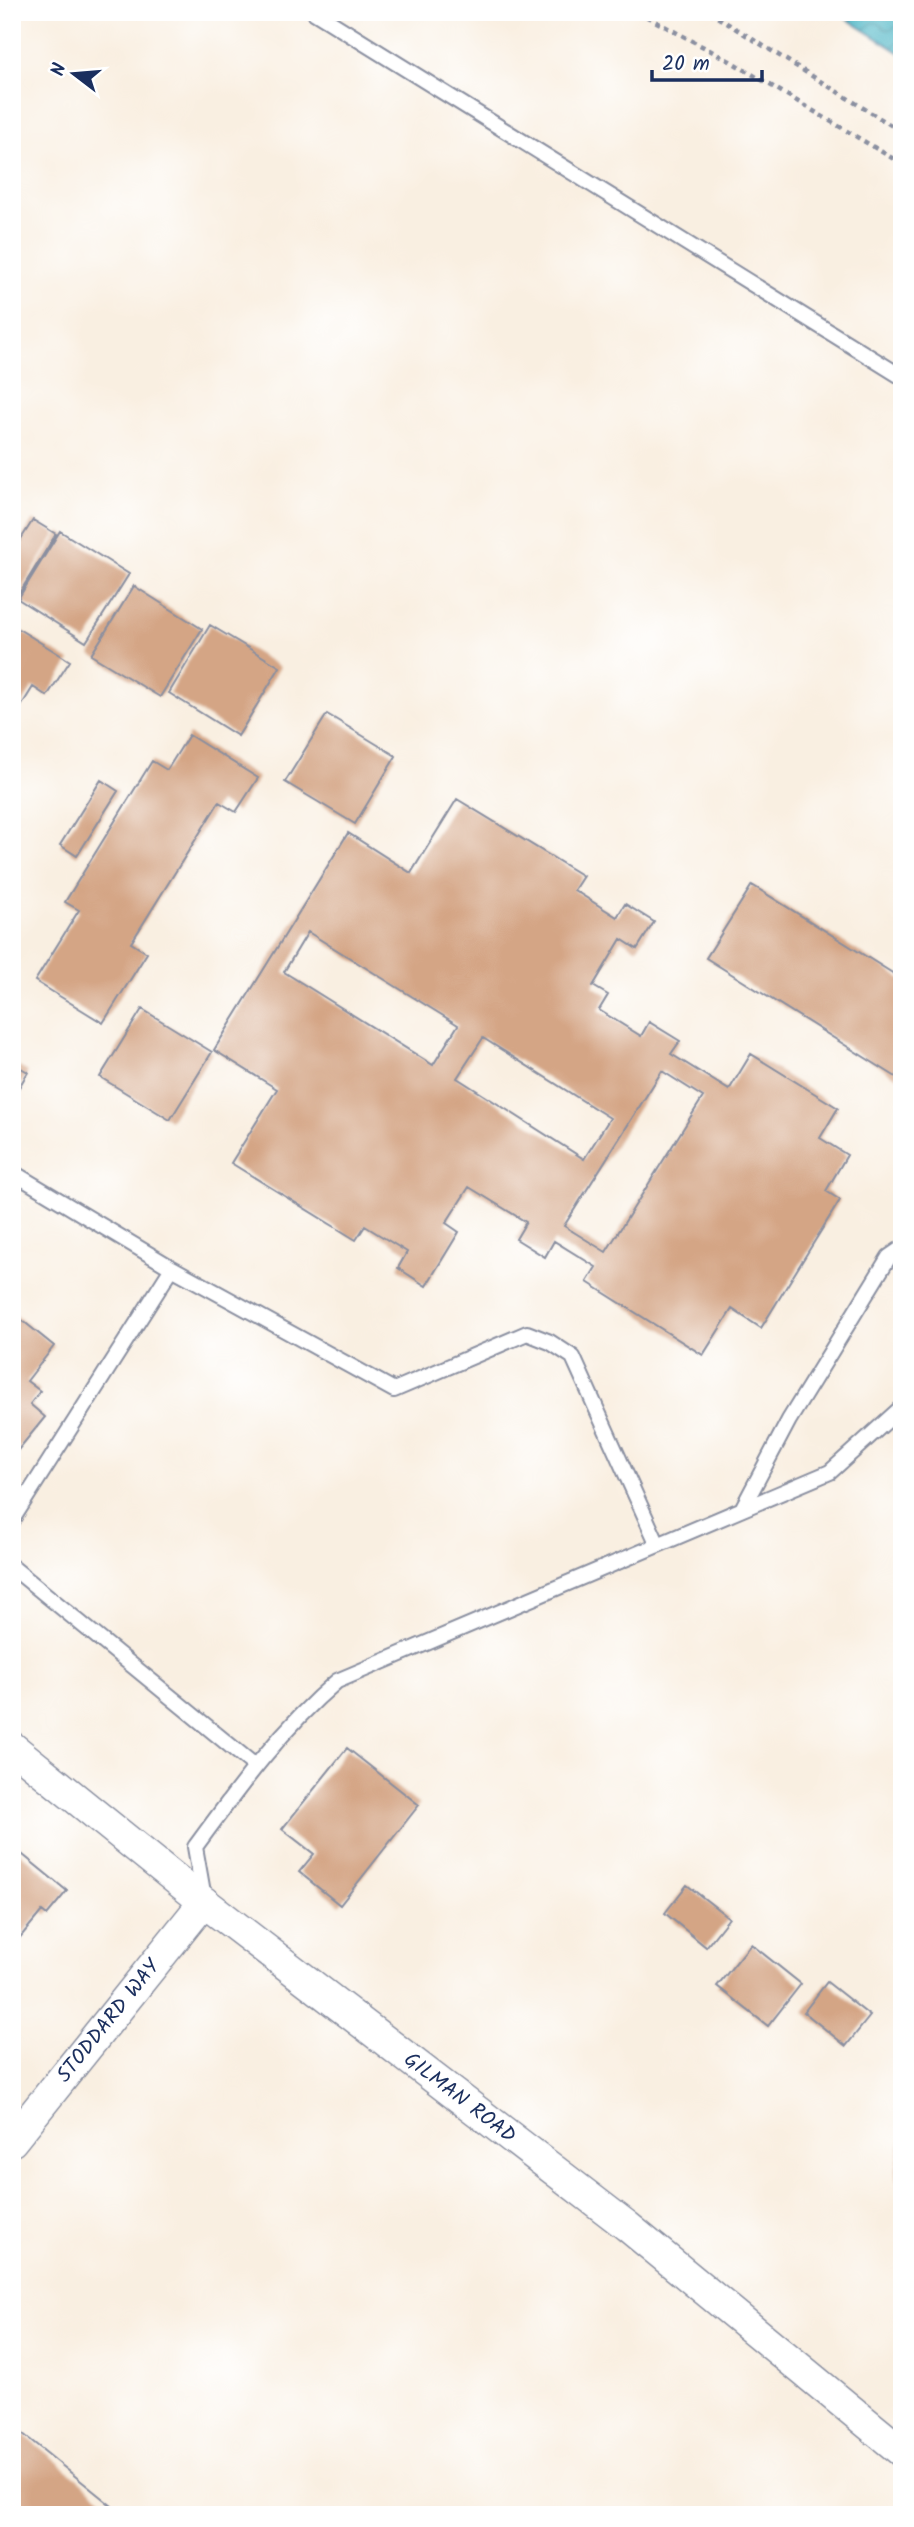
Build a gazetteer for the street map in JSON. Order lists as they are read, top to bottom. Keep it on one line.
{"streets":{"street":["STODDARD WAY","GILMAN ROAD"]},"crossings":[["STODDARD WAY","GILMAN ROAD"]],"scale_bar":"20 m","north":"left"}
